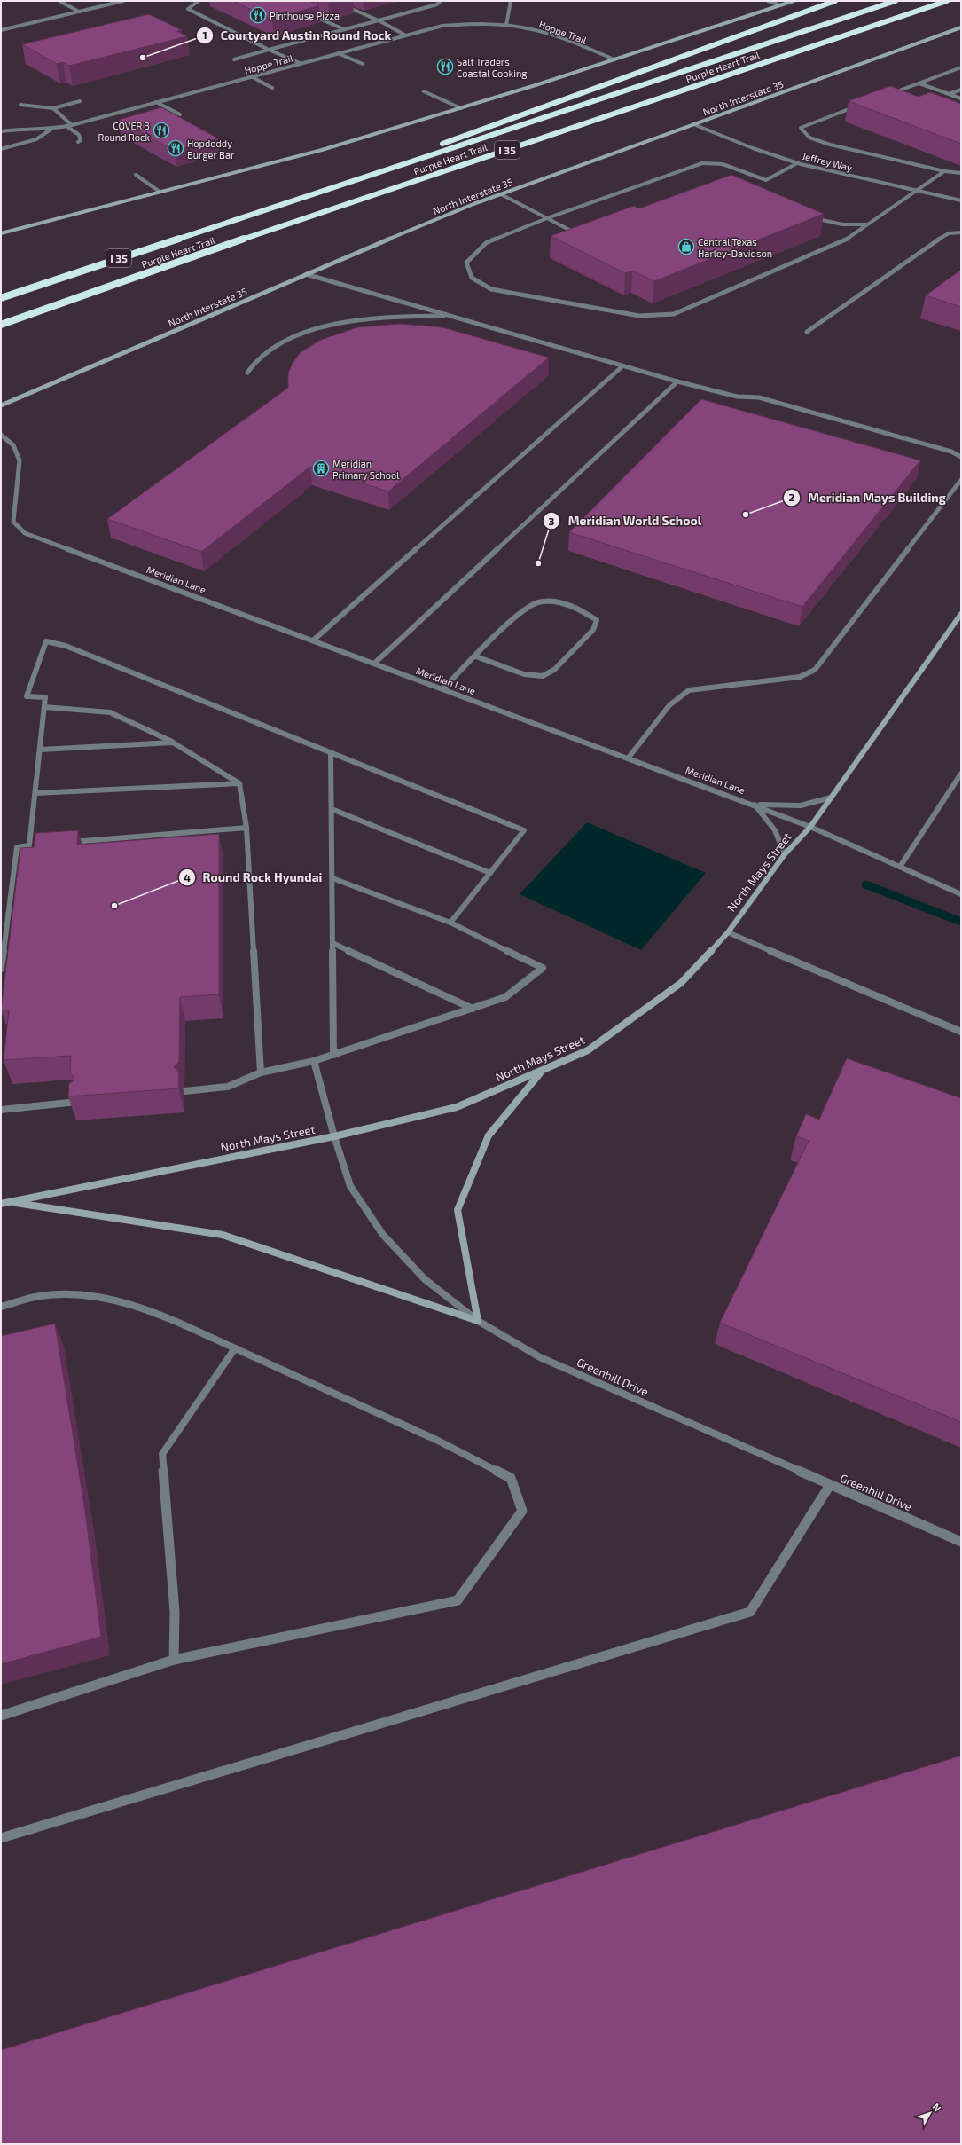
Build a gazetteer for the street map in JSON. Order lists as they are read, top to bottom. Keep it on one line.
{"streets":{"highway":["Purple Heart Trail","I 35"],"main road":["North Interstate 35","North Mays Street"],"street":["Hoppe Trail","Jeffrey Way","Meridian Lane","Greenhill Drive"]},"crossings":[["North Interstate 35","Jeffrey Way"],["Meridian Lane","North Mays Street"],["North Mays Street","Greenhill Drive"]],"places":{"restaurant":["Pinthouse Pizza","Salt Traders Coastal Cooking","COVER 3 Round Rock","Hopdoddy Burger Bar"],"other":["Courtyard Austin Round Rock","Meridian Mays Building","Meridian World School","Round Rock Hyundai"],"shop":["Central Texas Harley-Davidson"],"building":["Meridian Primary School"]},"north":"top right"}
